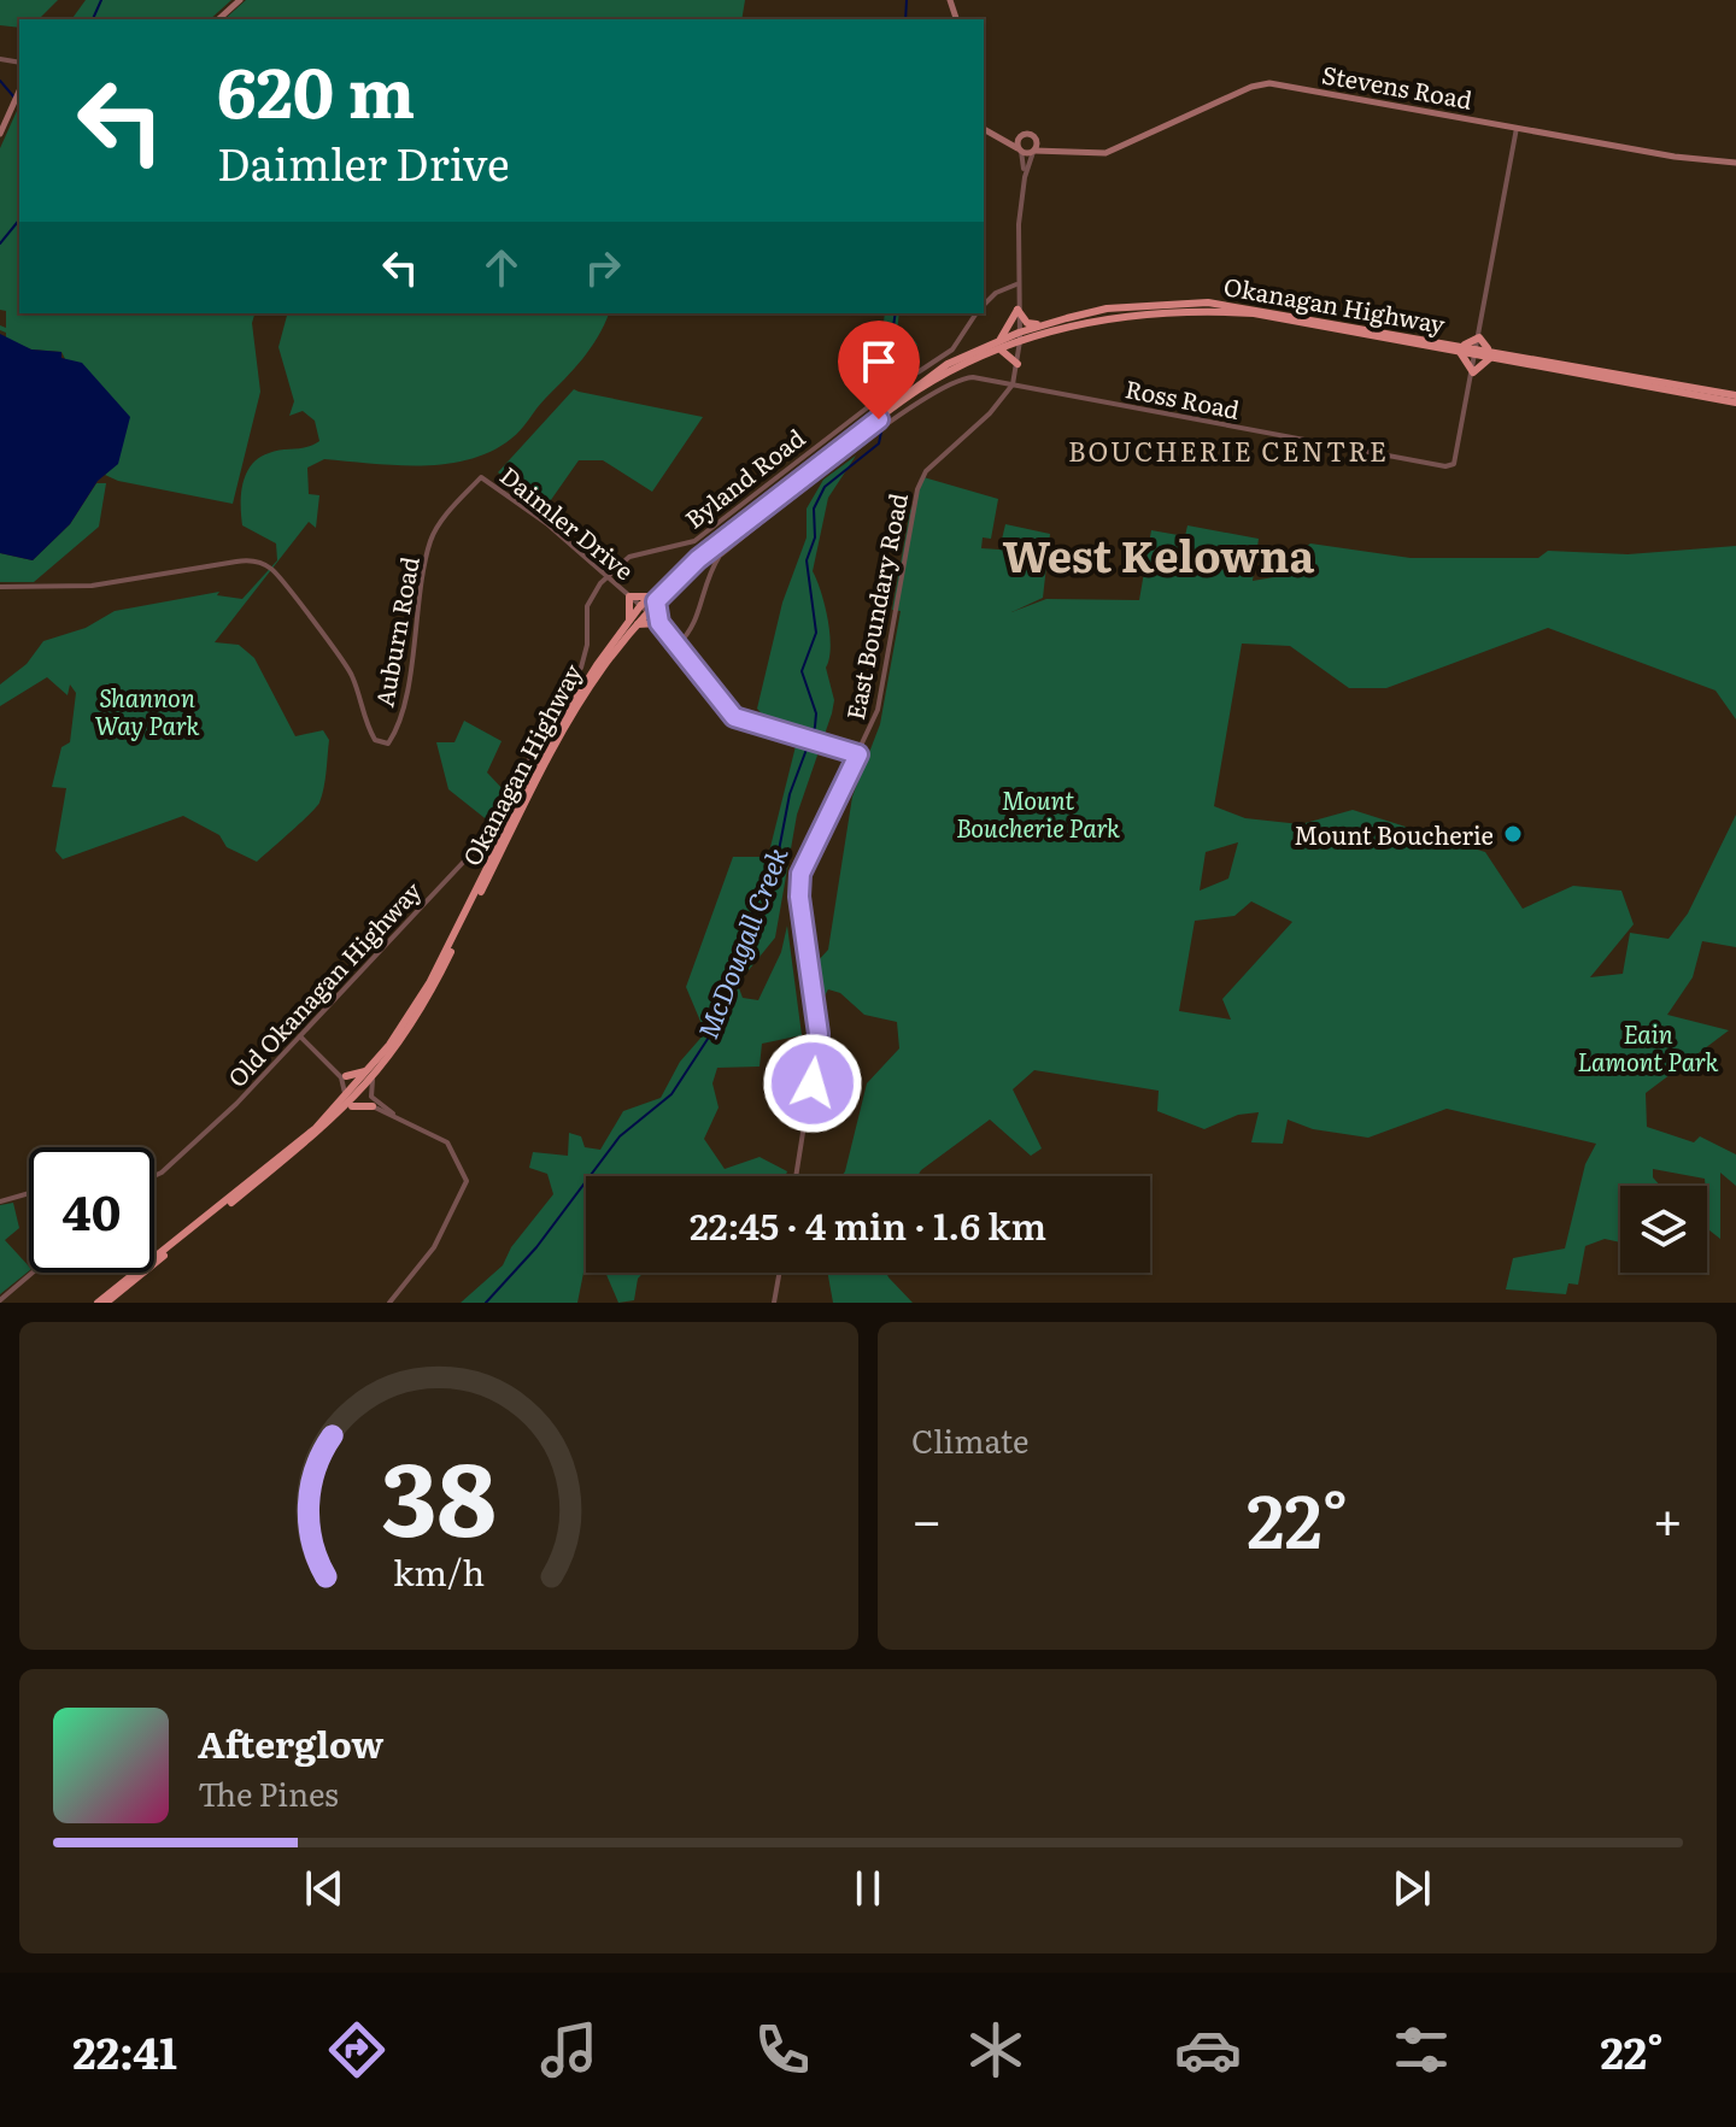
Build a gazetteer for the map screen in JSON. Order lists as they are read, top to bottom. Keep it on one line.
{"streets":{"highway":["Okanagan Highway"],"main road":["Stevens Road"],"street":["Ross Road","Byland Road","Daimler Drive","East Boundary Road","Auburn Road","Old Okanagan Highway"]},"crossings":[["Stevens Road","Ross Road"],["Okanagan Highway","Ross Road"],["Okanagan Highway","Daimler Drive"],["Ross Road","Daimler Drive"],["Ross Road","East Boundary Road"],["Byland Road","Daimler Drive"],["Byland Road","Old Okanagan Highway"],["Daimler Drive","East Boundary Road"],["Daimler Drive","Auburn Road"],["Daimler Drive","Old Okanagan Highway"]],"districts":["BOUCHERIE CENTRE","West Kelowna"],"water":["McDougall Creek"],"parks":["Shannon Way Park","Mount Boucherie Park","Eain Lamont Park"],"places":["Mount Boucherie"],"page":{"turn":["620 m","Daimler Drive"],"limit":"40","trip":"22:45 · 4 min · 1.6 km","tile":"Climate","heat":["−","22°","+"],"song":["Afterglow","The Pines"],"tabs":["22:41","22°"],"gauge":["38","km/h"]}}
